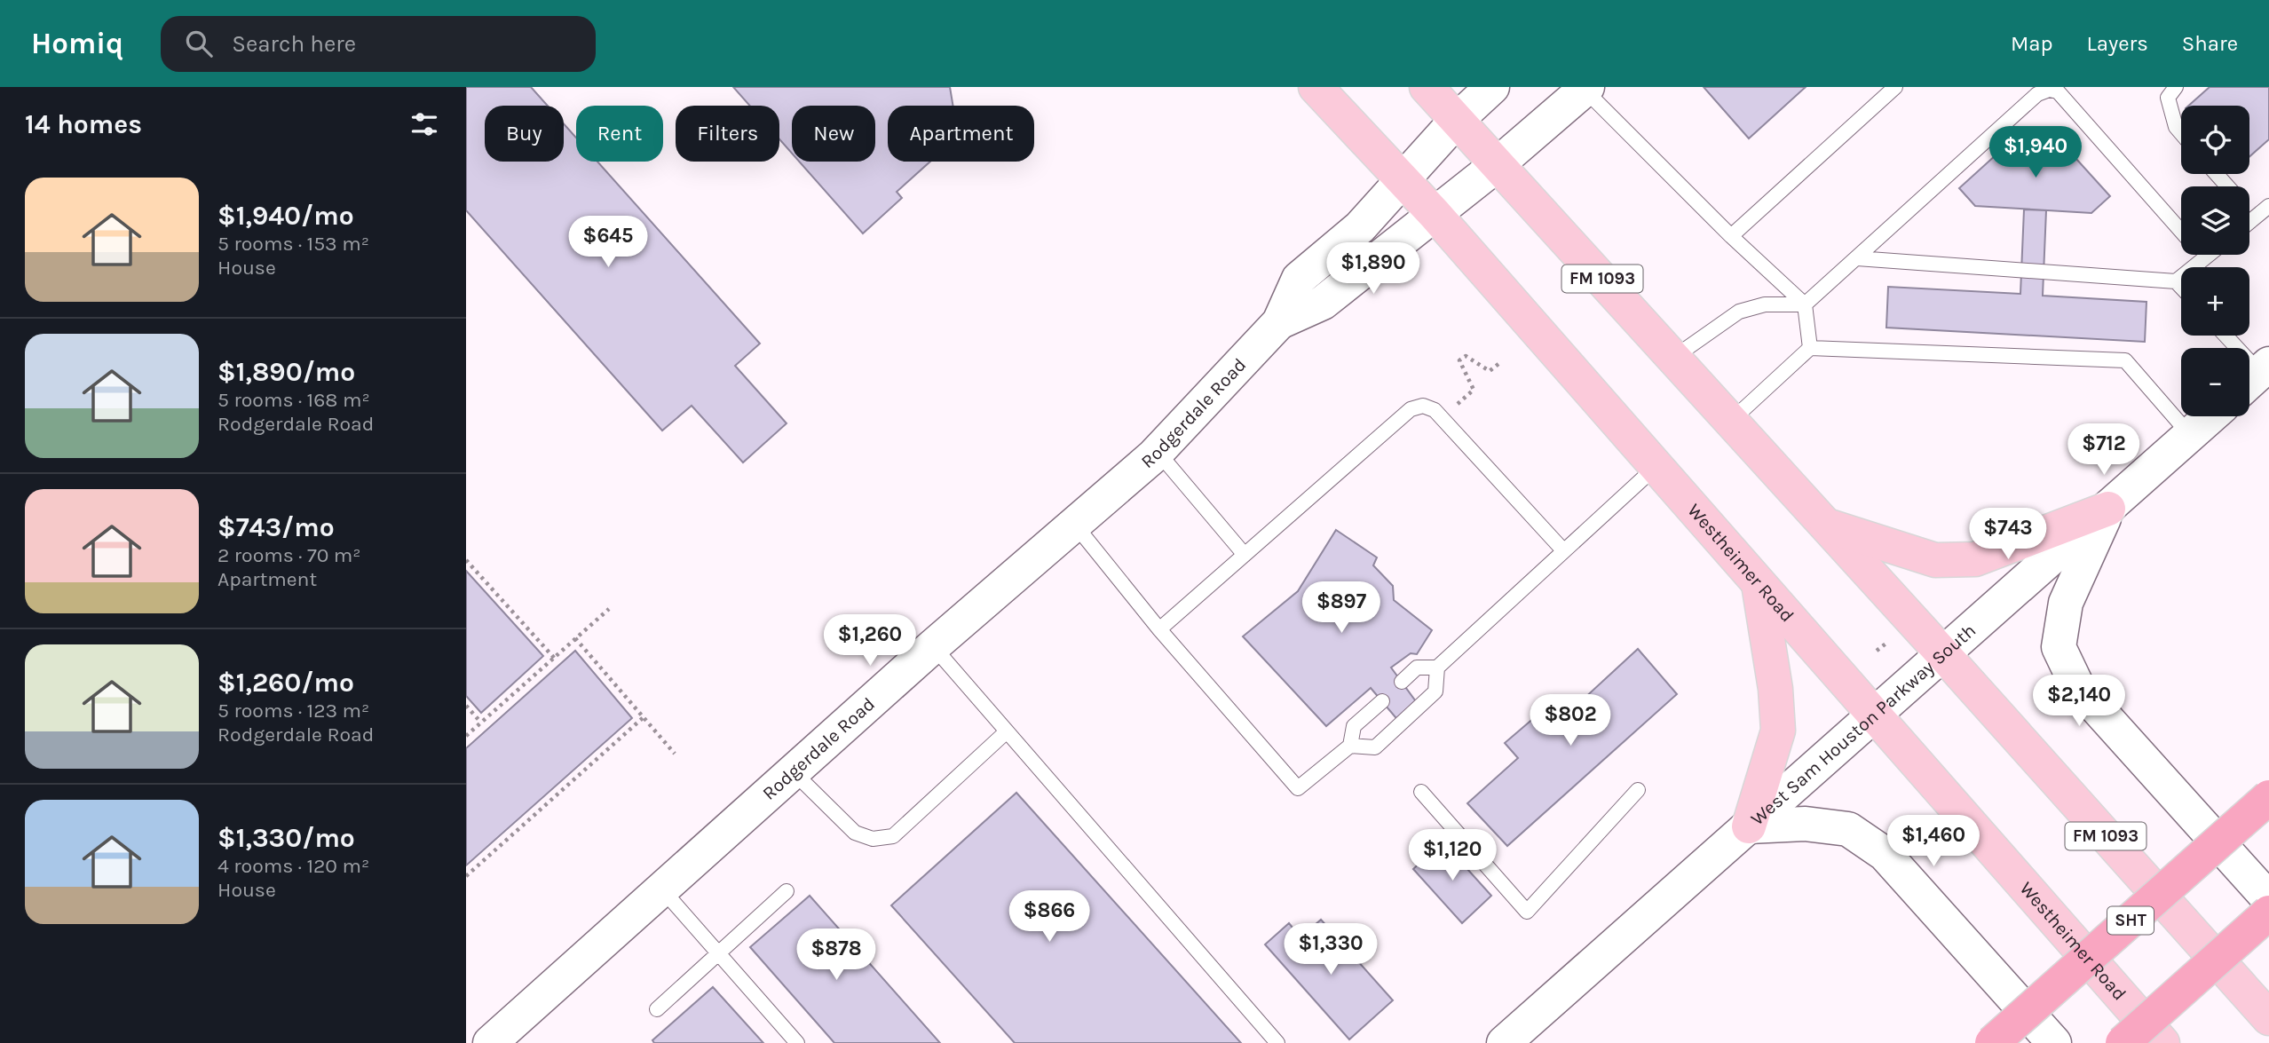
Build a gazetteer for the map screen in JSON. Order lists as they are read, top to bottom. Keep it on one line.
{"streets":{"highway":["SHT"],"main road":["FM 1093","Rodgerdale Road","Westheimer Road","West Sam Houston Parkway South"]},"crossings":[["FM 1093","Rodgerdale Road"],["FM 1093","West Sam Houston Parkway South"],["Rodgerdale Road","Westheimer Road"],["Westheimer Road","West Sam Houston Parkway South"]],"page":{"header":"Homiq","search":"Search here","nav":["Map","Layers","Share"],"heading":"14 homes","map_buttons":["+","−"],"chip":["Buy","Rent","Filters","New","Apartment"],"price":["$1,940","$645","$1,890","$712","$743","$897","$1,260","$2,140","$802","$1,460","$1,120","$866","$1,330","$878"],"list":[{"name":"$1,940/mo","note":"5 rooms · 153 m² · House"},{"name":"$1,890/mo","note":"5 rooms · 168 m² · Rodgerdale Road"},{"name":"$743/mo","note":"2 rooms · 70 m² · Apartment"},{"name":"$1,260/mo","note":"5 rooms · 123 m² · Rodgerdale Road"},{"name":"$1,330/mo","note":"4 rooms · 120 m² · House"}]}}
